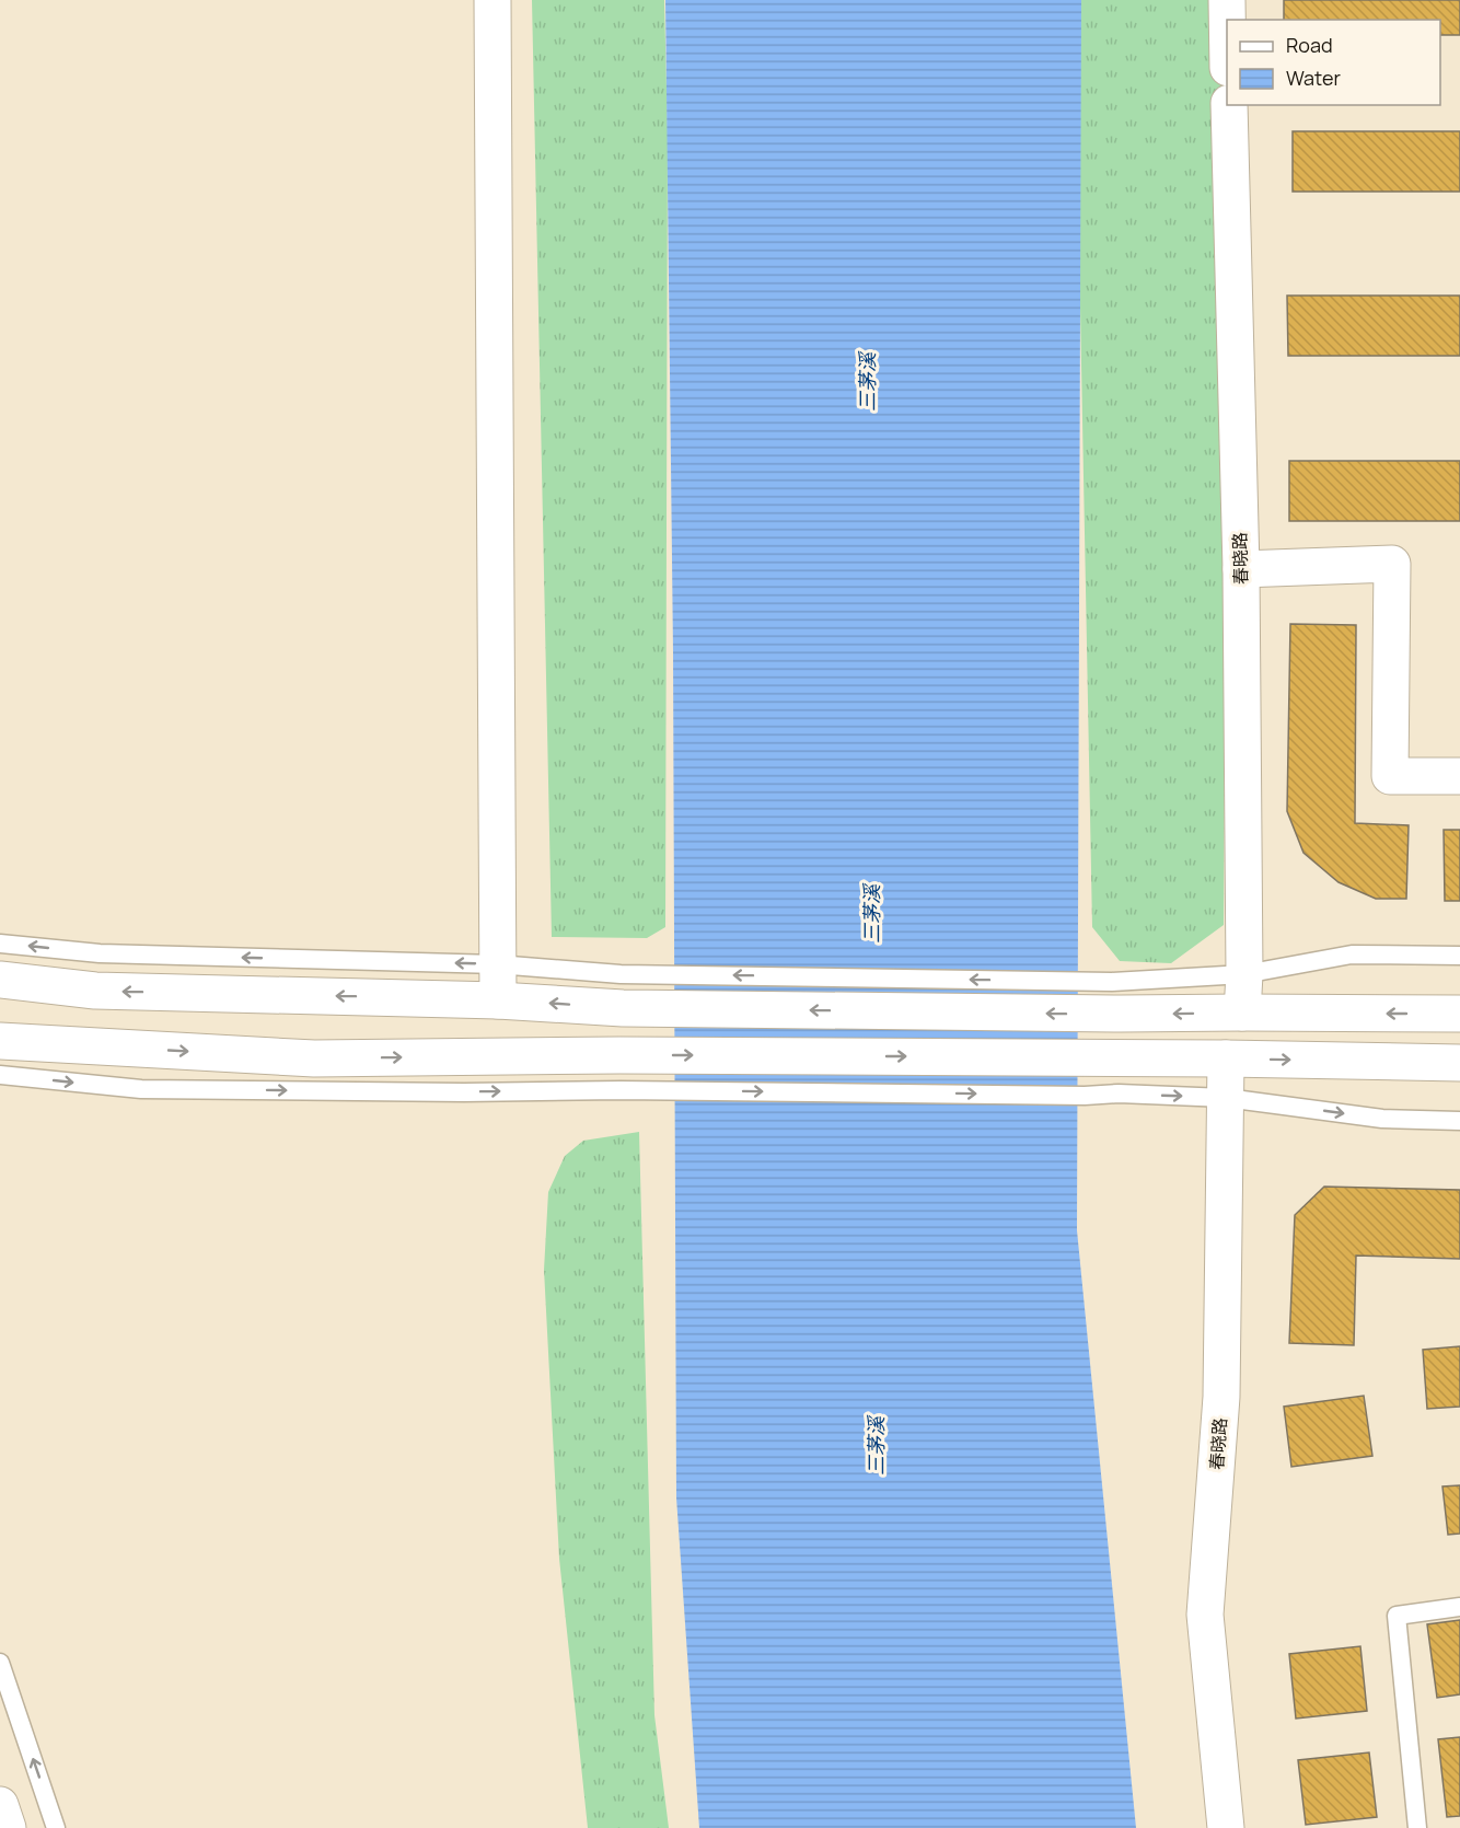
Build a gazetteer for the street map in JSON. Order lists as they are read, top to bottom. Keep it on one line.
{"streets":{"street":["春晓路"]},"water":["三茅溪"],"legend":["Road","Water"]}
